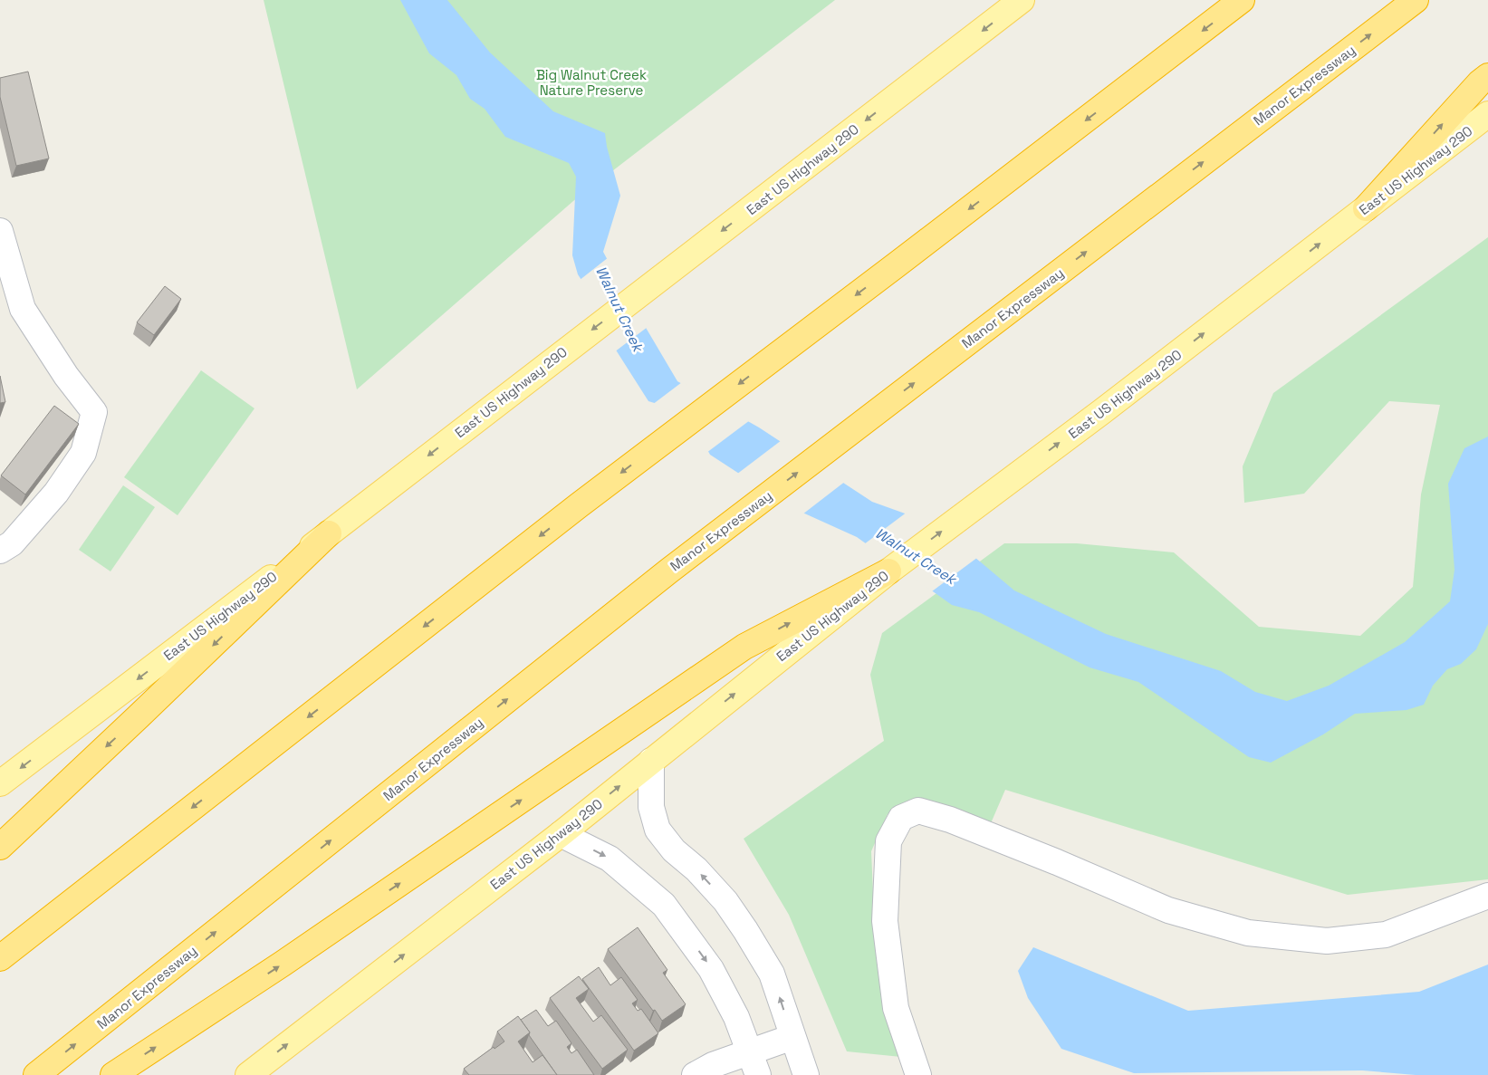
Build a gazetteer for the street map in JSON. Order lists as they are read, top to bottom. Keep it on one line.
{"streets":{"highway":["Manor Expressway"],"main road":["East US Highway 290"]},"water":["Walnut Creek"],"parks":["Big Walnut Creek Nature Preserve"]}
